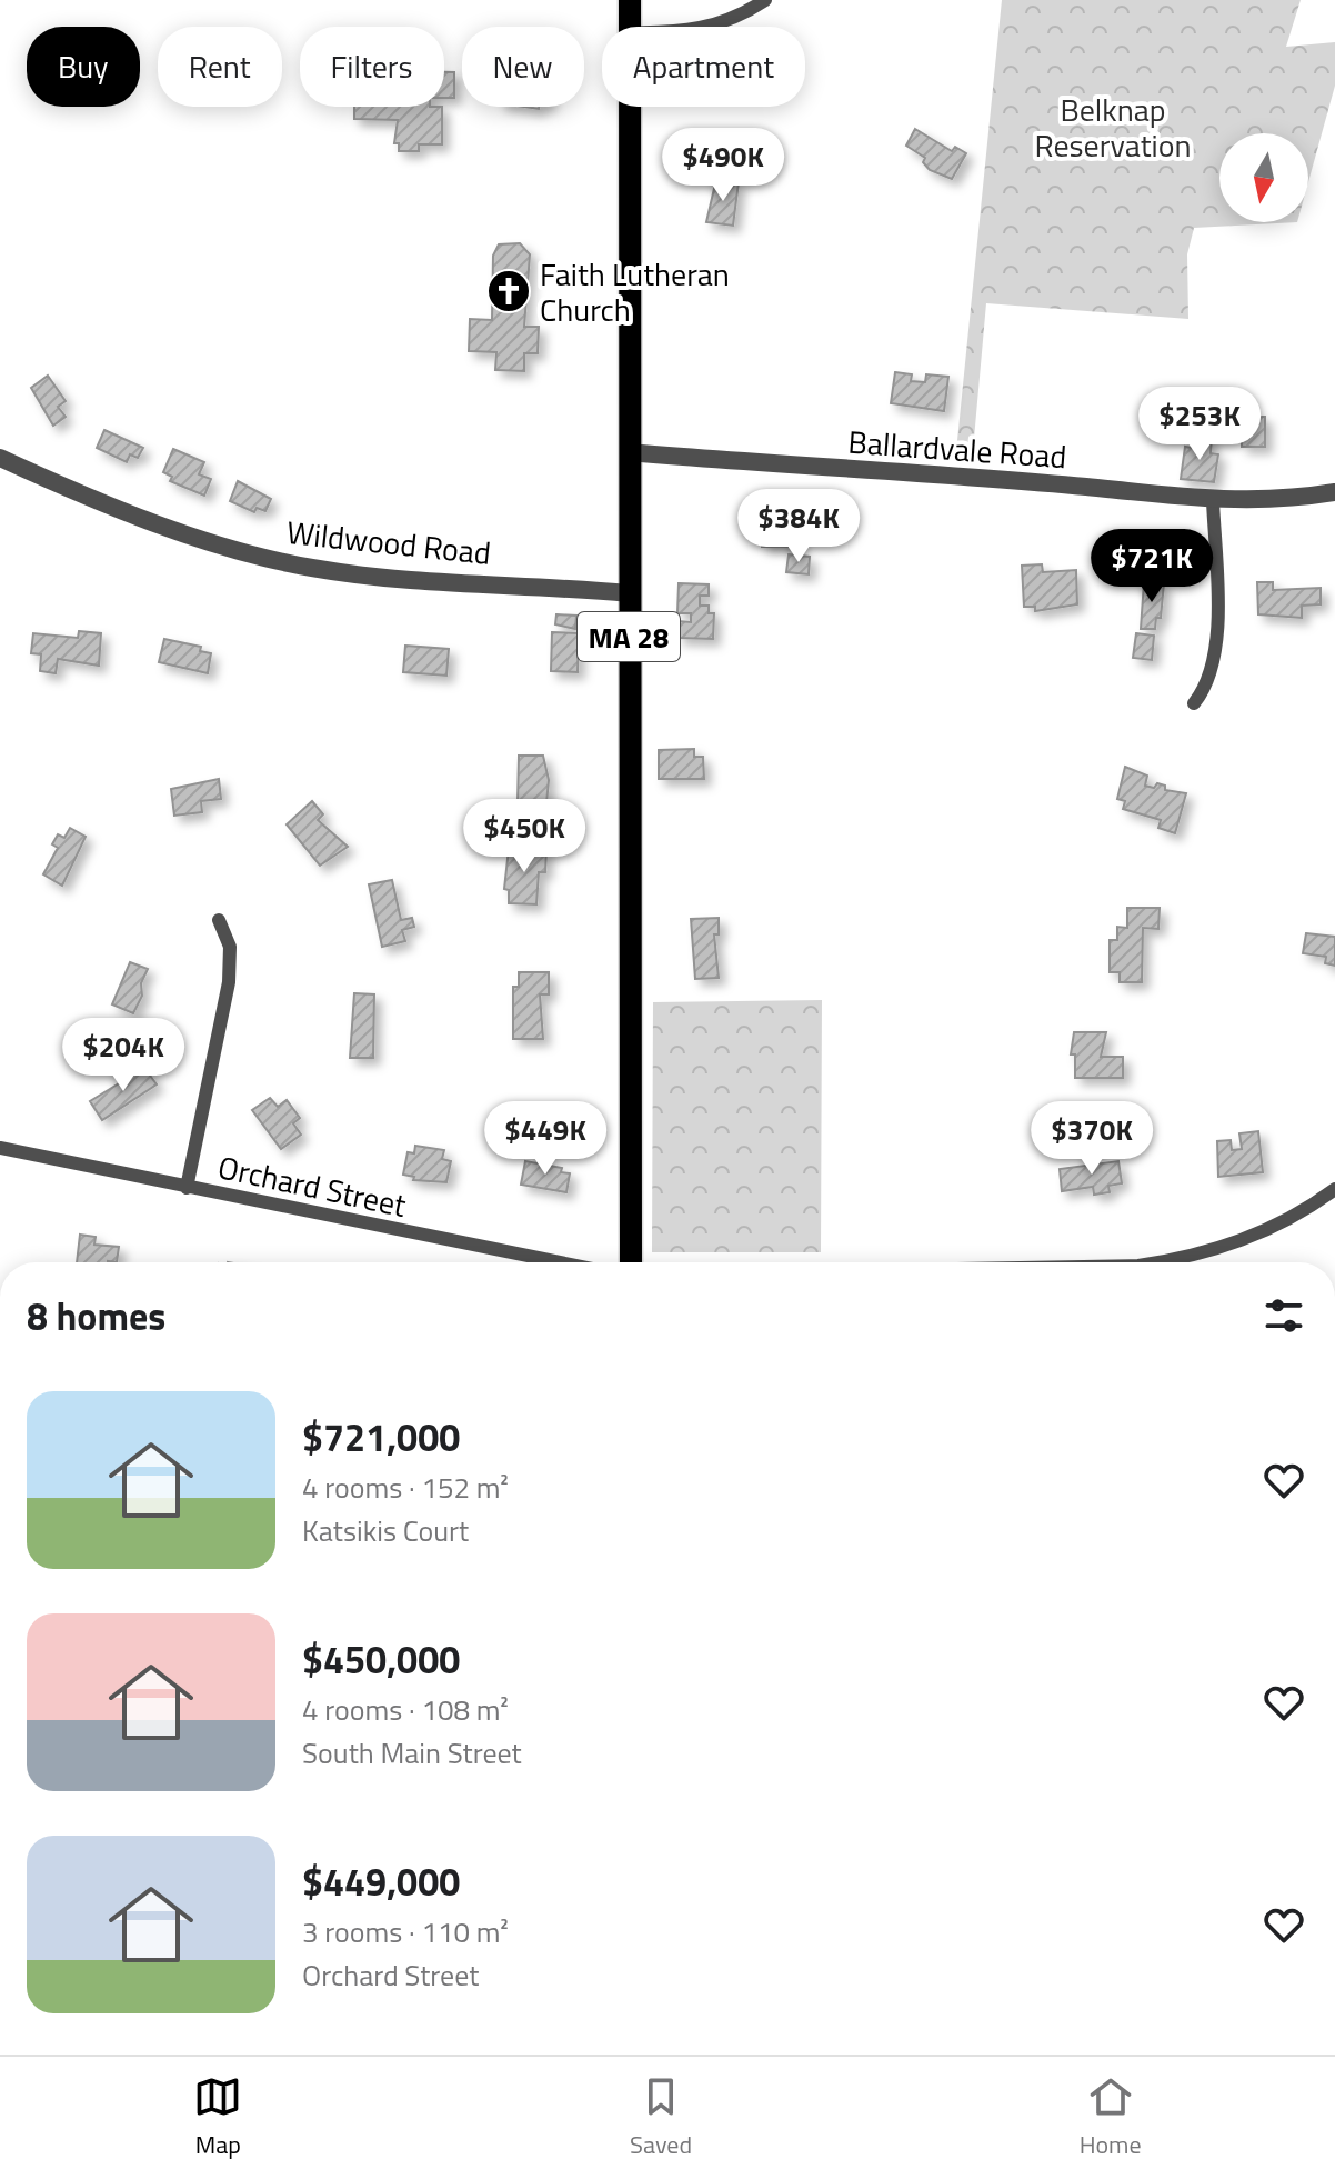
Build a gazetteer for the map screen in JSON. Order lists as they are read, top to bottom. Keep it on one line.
{"streets":{"main road":["MA 28"],"street":["Ballardvale Road","Wildwood Road","Orchard Street"]},"crossings":[["Ballardvale Road","MA 28"],["Wildwood Road","MA 28"]],"parks":["Belknap Reservation"],"places":{"church":["Faith Lutheran Church"]},"north":"bottom","page":{"chip":["Buy","Rent","Filters","New","Apartment"],"price":["$490K","$253K","$384K","$721K","$450K","$204K","$449K","$370K"],"heading":"8 homes","list":[{"name":"$721,000","note":"4 rooms · 152 m² · Katsikis Court"},{"name":"$450,000","note":"4 rooms · 108 m² · South Main Street"},{"name":"$449,000","note":"3 rooms · 110 m² · Orchard Street"}],"tabs":["Map","Saved","Home"]}}
